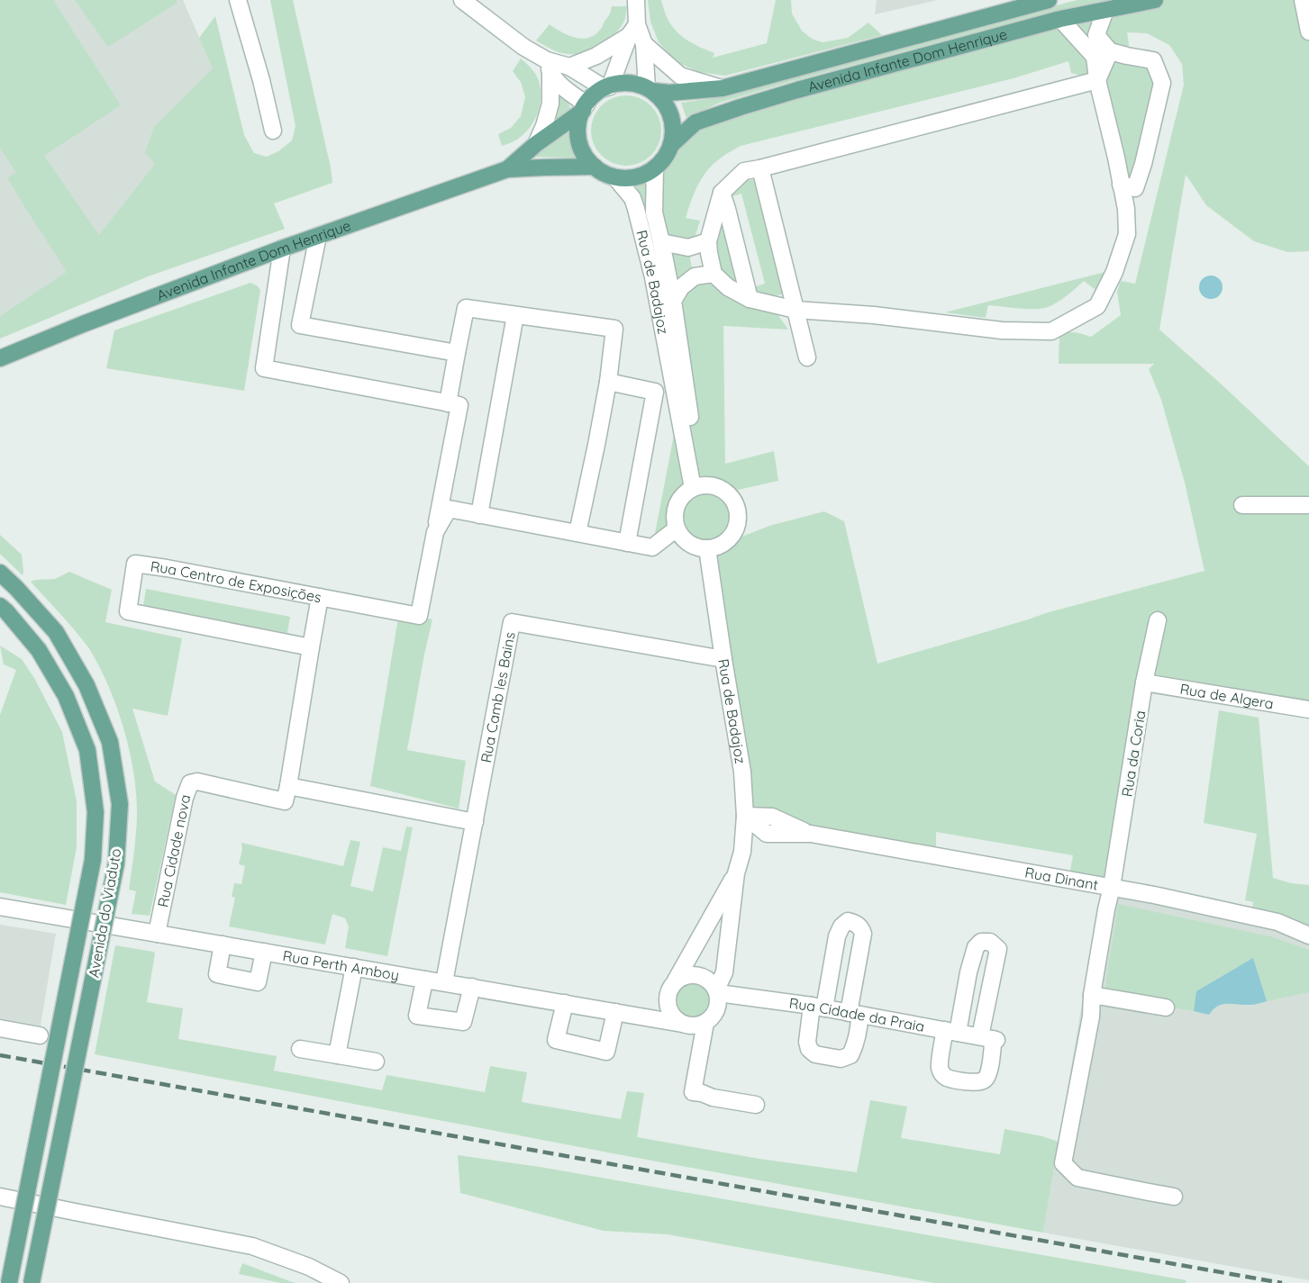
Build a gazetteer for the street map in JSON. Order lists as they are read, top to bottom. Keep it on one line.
{"streets":{"main road":["Avenida Infante Dom Henrique","Avenida do Viaduto"],"street":["Rua de Badajoz","Rua Centro de Exposições","Rua de Algera","Rua Camb les Bains","Rua da Coria","Rua Cidade nova","Rua Dinant","Rua Perth Amboy","Rua Cidade da Praia"]},"crossings":[["Avenida Infante Dom Henrique","Rua de Badajoz"],["Rua de Badajoz","Rua Centro de Exposições"],["Rua de Badajoz","Rua Camb les Bains"],["Rua de Badajoz","Rua Dinant"],["Rua de Algera","Rua da Coria"],["Rua Camb les Bains","Rua Perth Amboy"],["Rua da Coria","Rua Dinant"],["Rua Cidade nova","Rua Perth Amboy"],["Rua Perth Amboy","Rua Cidade da Praia"]]}
